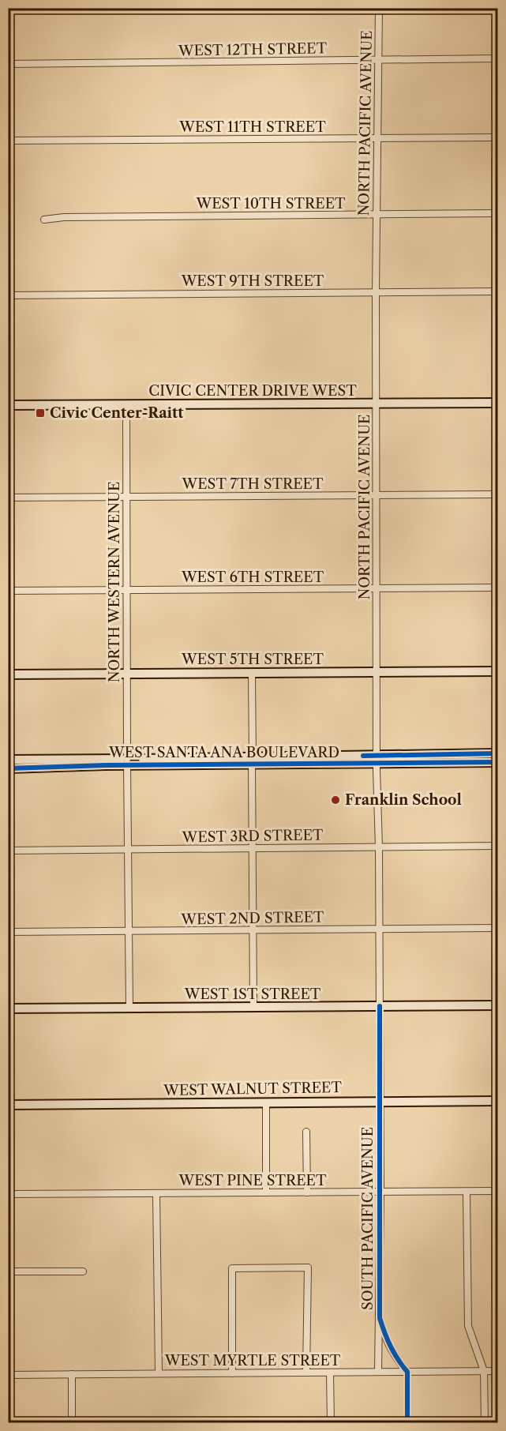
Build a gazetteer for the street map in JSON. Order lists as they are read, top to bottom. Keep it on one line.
{"streets":{"main road":["CIVIC CENTER DRIVE WEST","WEST 5TH STREET","WEST SANTA ANA BOULEVARD","WEST 1ST STREET","WEST WALNUT STREET"],"street":["WEST 12TH STREET","NORTH PACIFIC AVENUE","WEST 11TH STREET","WEST 10TH STREET","WEST 9TH STREET","WEST 7TH STREET","WEST 6TH STREET","NORTH WESTERN AVENUE","WEST 3RD STREET","WEST 2ND STREET","WEST PINE STREET","SOUTH PACIFIC AVENUE","WEST MYRTLE STREET"]},"crossings":[["WEST 12TH STREET","NORTH PACIFIC AVENUE"],["NORTH PACIFIC AVENUE","WEST 11TH STREET"],["NORTH PACIFIC AVENUE","WEST 10TH STREET"],["NORTH PACIFIC AVENUE","WEST 9TH STREET"],["NORTH PACIFIC AVENUE","CIVIC CENTER DRIVE WEST"],["NORTH PACIFIC AVENUE","WEST 7TH STREET"],["NORTH PACIFIC AVENUE","WEST 6TH STREET"],["NORTH PACIFIC AVENUE","WEST 5TH STREET"],["NORTH PACIFIC AVENUE","WEST SANTA ANA BOULEVARD"],["NORTH PACIFIC AVENUE","WEST 3RD STREET"],["NORTH PACIFIC AVENUE","WEST 2ND STREET"],["NORTH PACIFIC AVENUE","WEST 1ST STREET"],["NORTH PACIFIC AVENUE","SOUTH PACIFIC AVENUE"],["CIVIC CENTER DRIVE WEST","NORTH WESTERN AVENUE"],["WEST 7TH STREET","NORTH WESTERN AVENUE"],["WEST 6TH STREET","NORTH WESTERN AVENUE"],["NORTH WESTERN AVENUE","WEST 5TH STREET"],["NORTH WESTERN AVENUE","WEST SANTA ANA BOULEVARD"],["NORTH WESTERN AVENUE","WEST 3RD STREET"],["NORTH WESTERN AVENUE","WEST 2ND STREET"],["NORTH WESTERN AVENUE","WEST 1ST STREET"],["WEST 1ST STREET","SOUTH PACIFIC AVENUE"],["WEST WALNUT STREET","SOUTH PACIFIC AVENUE"],["WEST PINE STREET","SOUTH PACIFIC AVENUE"],["SOUTH PACIFIC AVENUE","WEST MYRTLE STREET"]],"places":{"transit":["Civic Center-Raitt"],"other":["Franklin School"]}}
